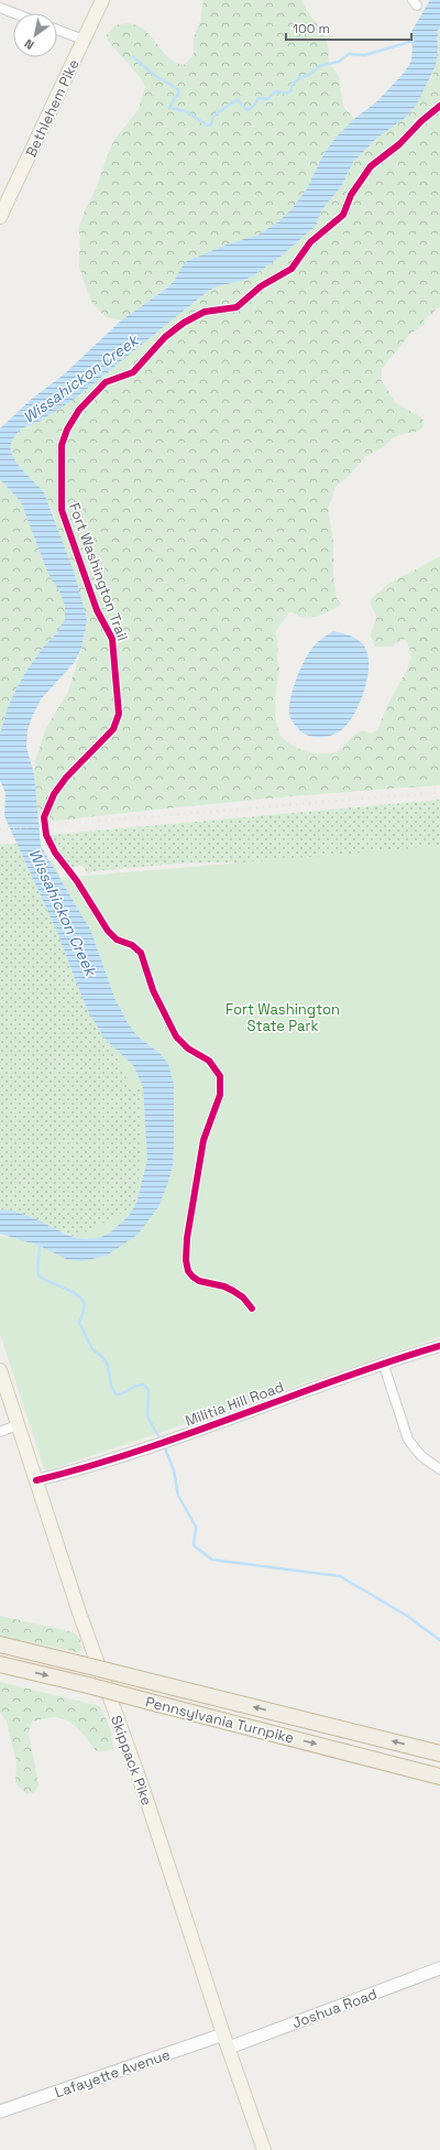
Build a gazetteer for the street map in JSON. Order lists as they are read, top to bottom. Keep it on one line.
{"streets":{"highway":["Pennsylvania Turnpike"],"main road":["Bethlehem Pike","Skippack Pike","Joshua Road","Lafayette Avenue"],"street":["Militia Hill Road"],"cycle path":["Fort Washington Trail"]},"crossings":[["Militia Hill Road","Skippack Pike"],["Skippack Pike","Joshua Road"],["Skippack Pike","Lafayette Avenue"]],"water":["Wissahickon Creek"],"parks":["Fort Washington State Park"],"scale_bar":"100 m","north":"bottom left"}
